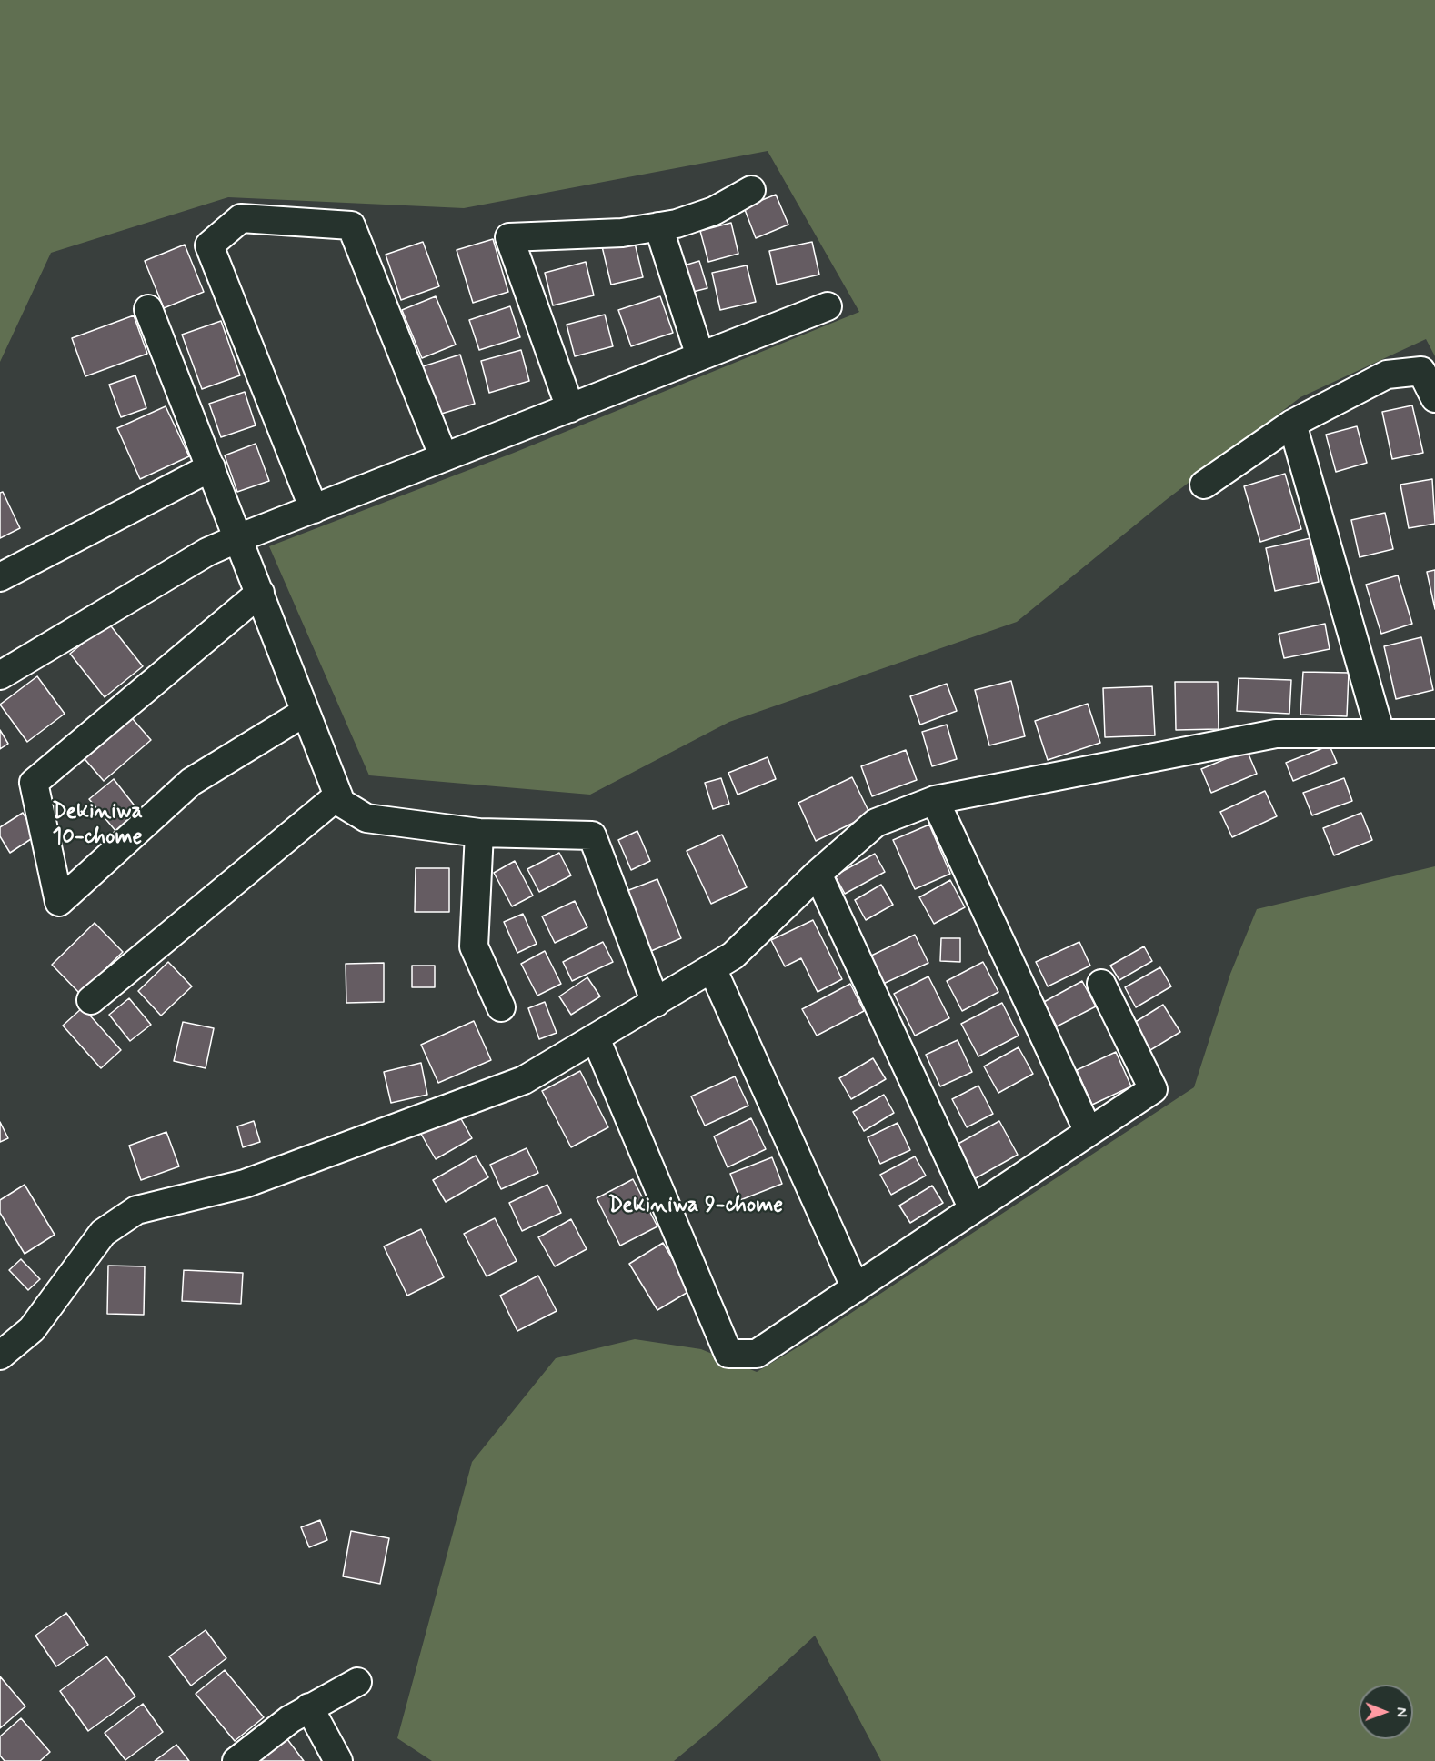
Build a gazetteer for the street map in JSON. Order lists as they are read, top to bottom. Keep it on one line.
{"districts":["Dekiniwa 10-chome","Dekiniwa 9-chome"],"north":"right"}
